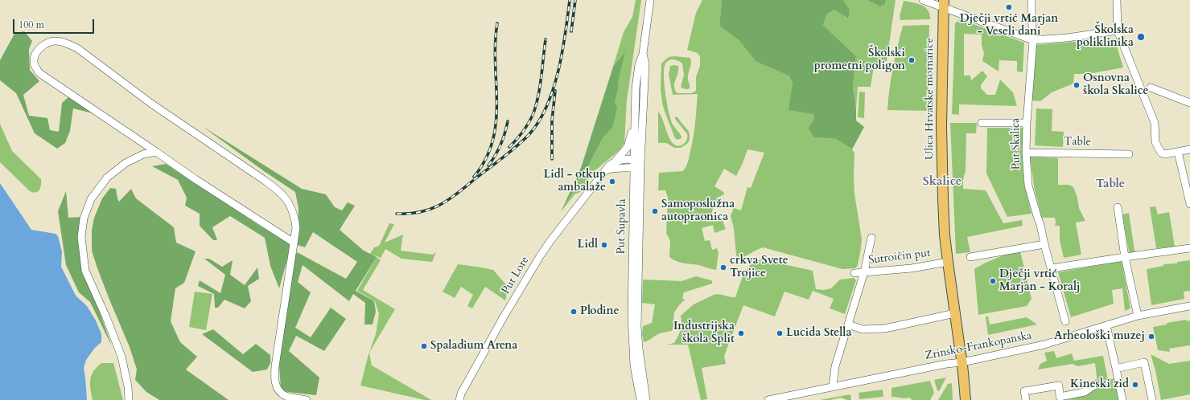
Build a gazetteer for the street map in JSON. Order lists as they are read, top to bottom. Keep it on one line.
{"streets":{"main road":["Ulica Hrvatske mornarice"],"street":["Table","Put Skalica","Put Supavla","Sutroičin put","Put Lore","Zrinsko-Frankopanska"]},"crossings":[["Ulica Hrvatske mornarice","Sutroičin put"],["Ulica Hrvatske mornarice","Zrinsko-Frankopanska"],["Table","Put Skalica"],["Put Supavla","Put Lore"]],"districts":["Skalice","Table"],"places":["Dječji vrtić Marjan - Veseli dani","Školska poliklinika","Školski prometni poligon","Osnovna škola Skalice","Lidl - otkup ambalaže","Samoposlužna autopraonica","Lidl","crkva Svete Trojice","Dječji vrtić Marjan - Koralj","Plodine","Industrijska škola Split","Lucida Stella","Arheološki muzej","Spaladium Arena","Kineski zid"],"scale_bar":"100 m"}
